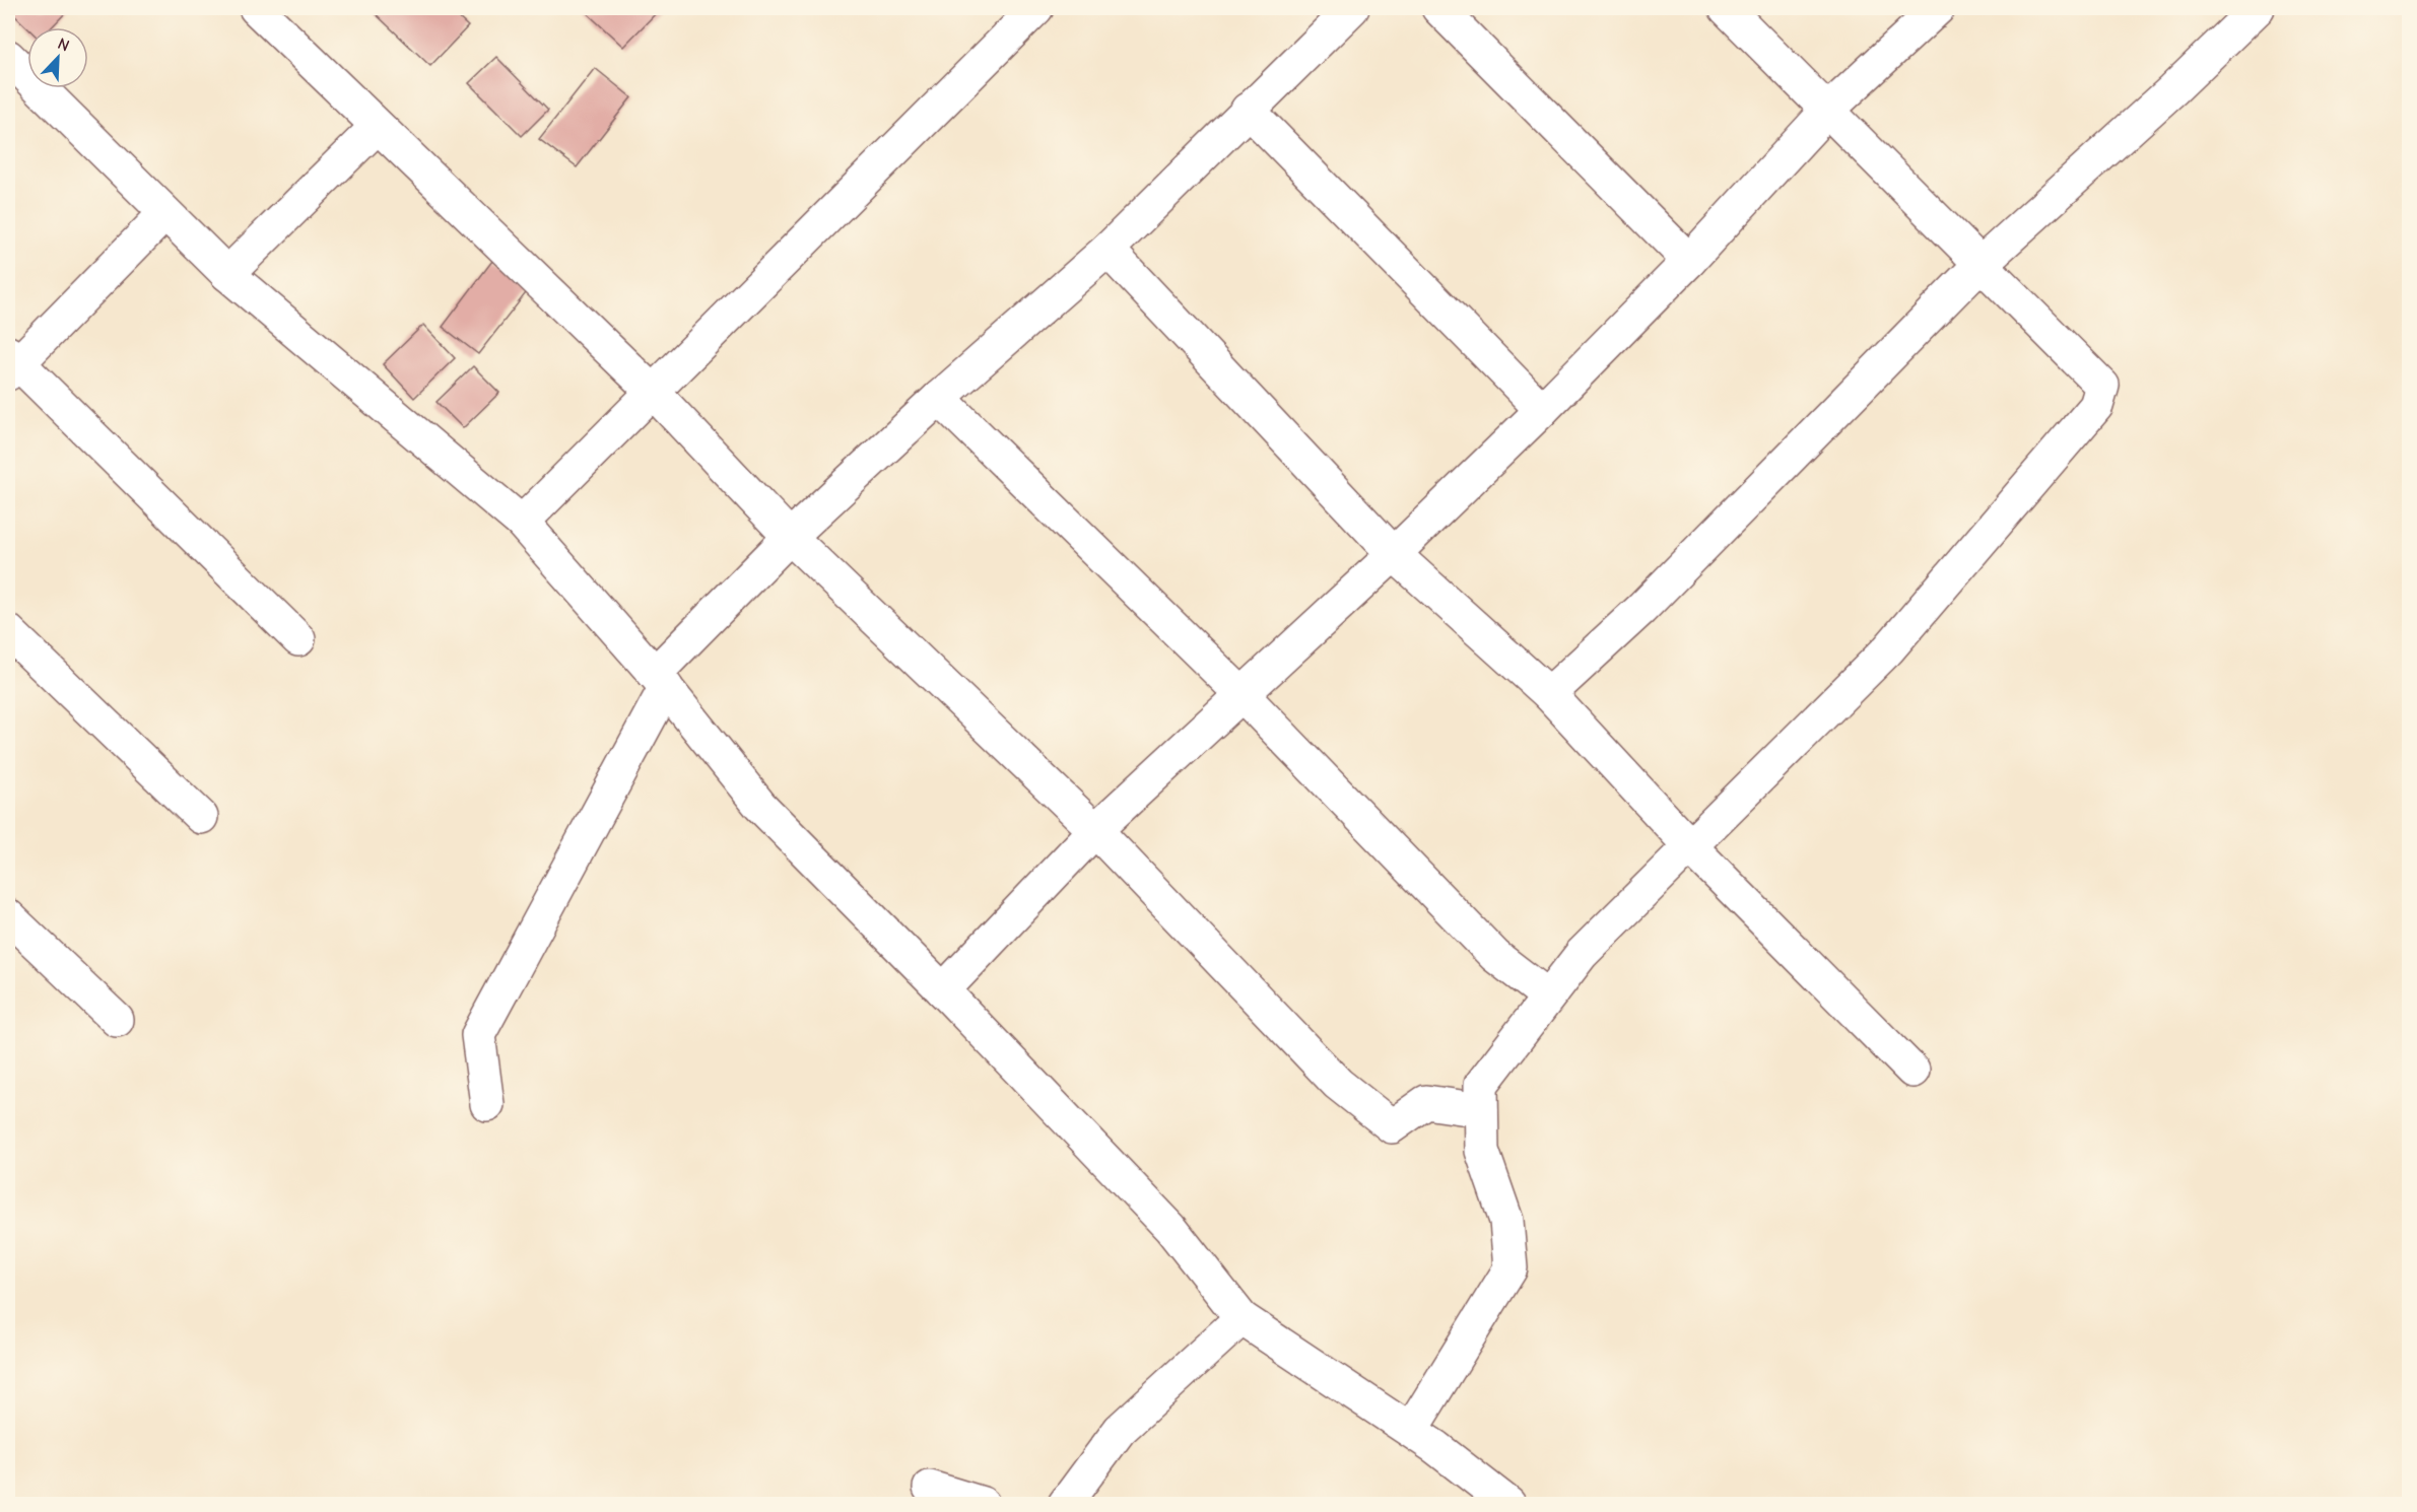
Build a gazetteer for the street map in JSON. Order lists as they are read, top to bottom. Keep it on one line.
{"north":"top right"}
